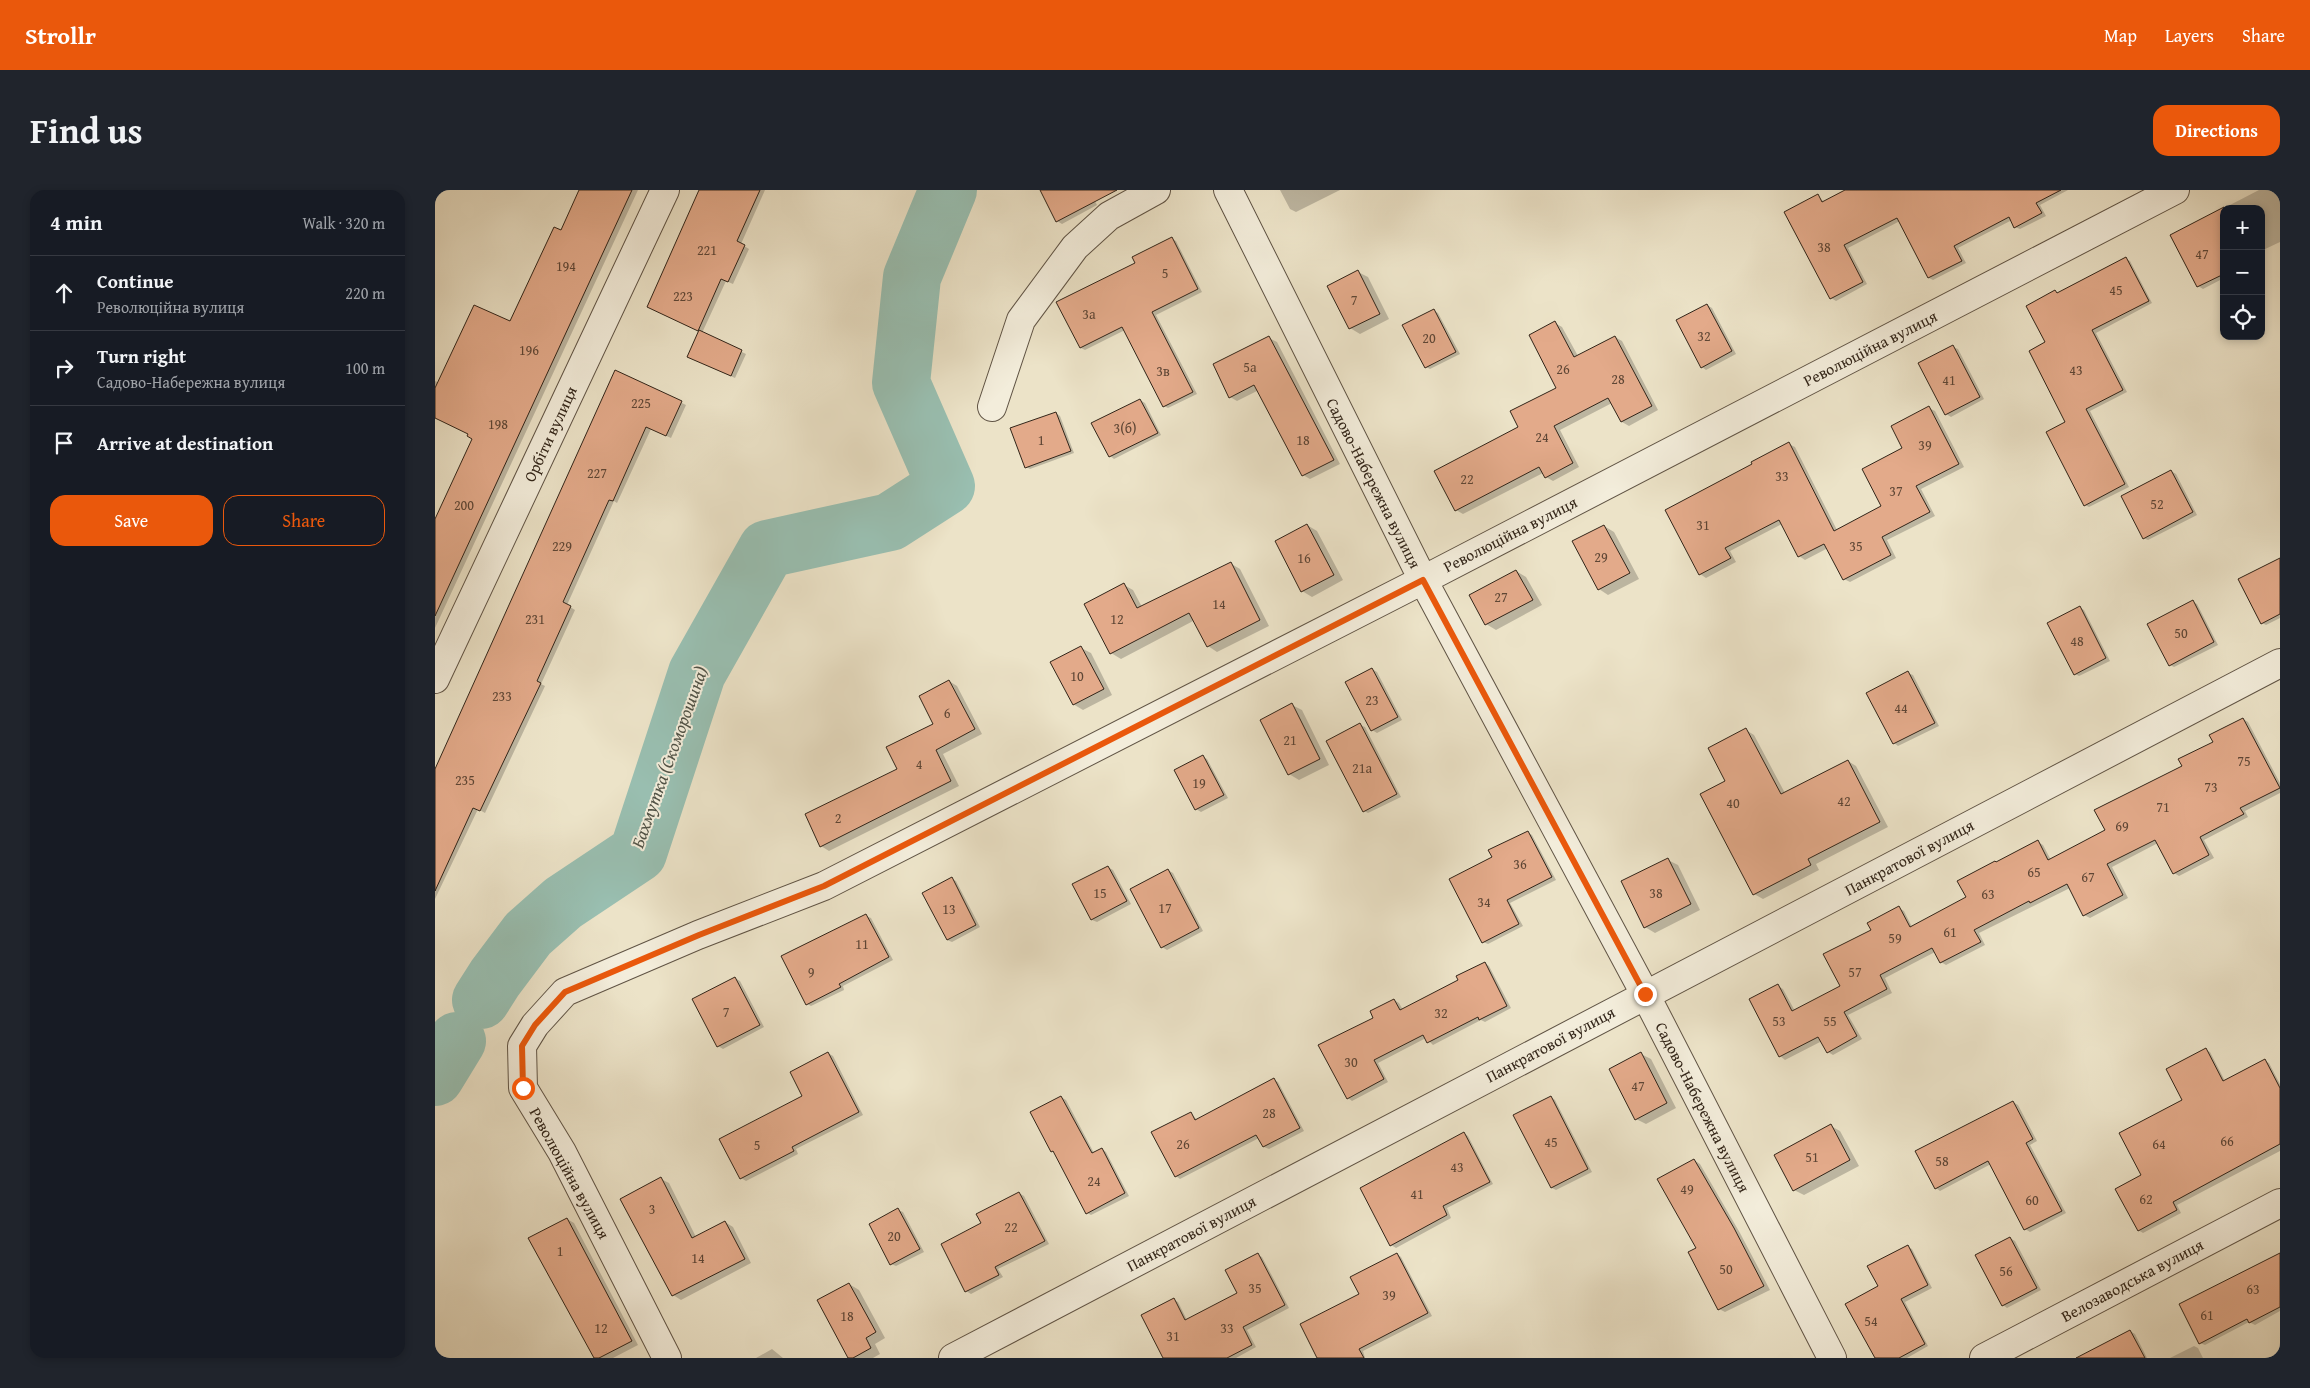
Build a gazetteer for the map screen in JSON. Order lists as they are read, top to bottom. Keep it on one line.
{"streets":{"street":["Революційна вулиця","Орбіти вулиця","Садово-Набережна вулиця","Панкратової вулиця","Велозаводська вулиця"]},"crossings":[["Революційна вулиця","Садово-Набережна вулиця"],["Садово-Набережна вулиця","Панкратової вулиця"]],"water":["Бахмутка (Скоморошина)"],"house_numbers":["38","221","47","194","5","45","223","7","3а","32","20","196","5а","26","43","3в","28","41","225","198","3(б)","24","1","18","39","227","33","22","37","52","200","31","229","35","29","16","27","14","231","12","50","48","10","233","23","44","6","21","75","4","21а","235","19","73","42","40","71","2","69","36","65","67","15","38","63","34","17","13","61","59","11","9","57","7","32","53","55","30","47","28","66","45","26","64","5","51","58","43","24","49","41","62","60","3","22","20","1","14","50","56","35","63","39","61","18","54","12","33","31"],"page":{"header":"Strollr","nav":["Map","Layers","Share"],"title":"Find us","buttons":["Directions",["Save","Share"]],"heading":["4 min","Walk · 320 m"],"map_buttons":["+","−"],"list":[["Continue","Революційна вулиця","220 m"],["Turn right","Садово-Набережна вулиця","100 m"],"Arrive at destination"]}}
